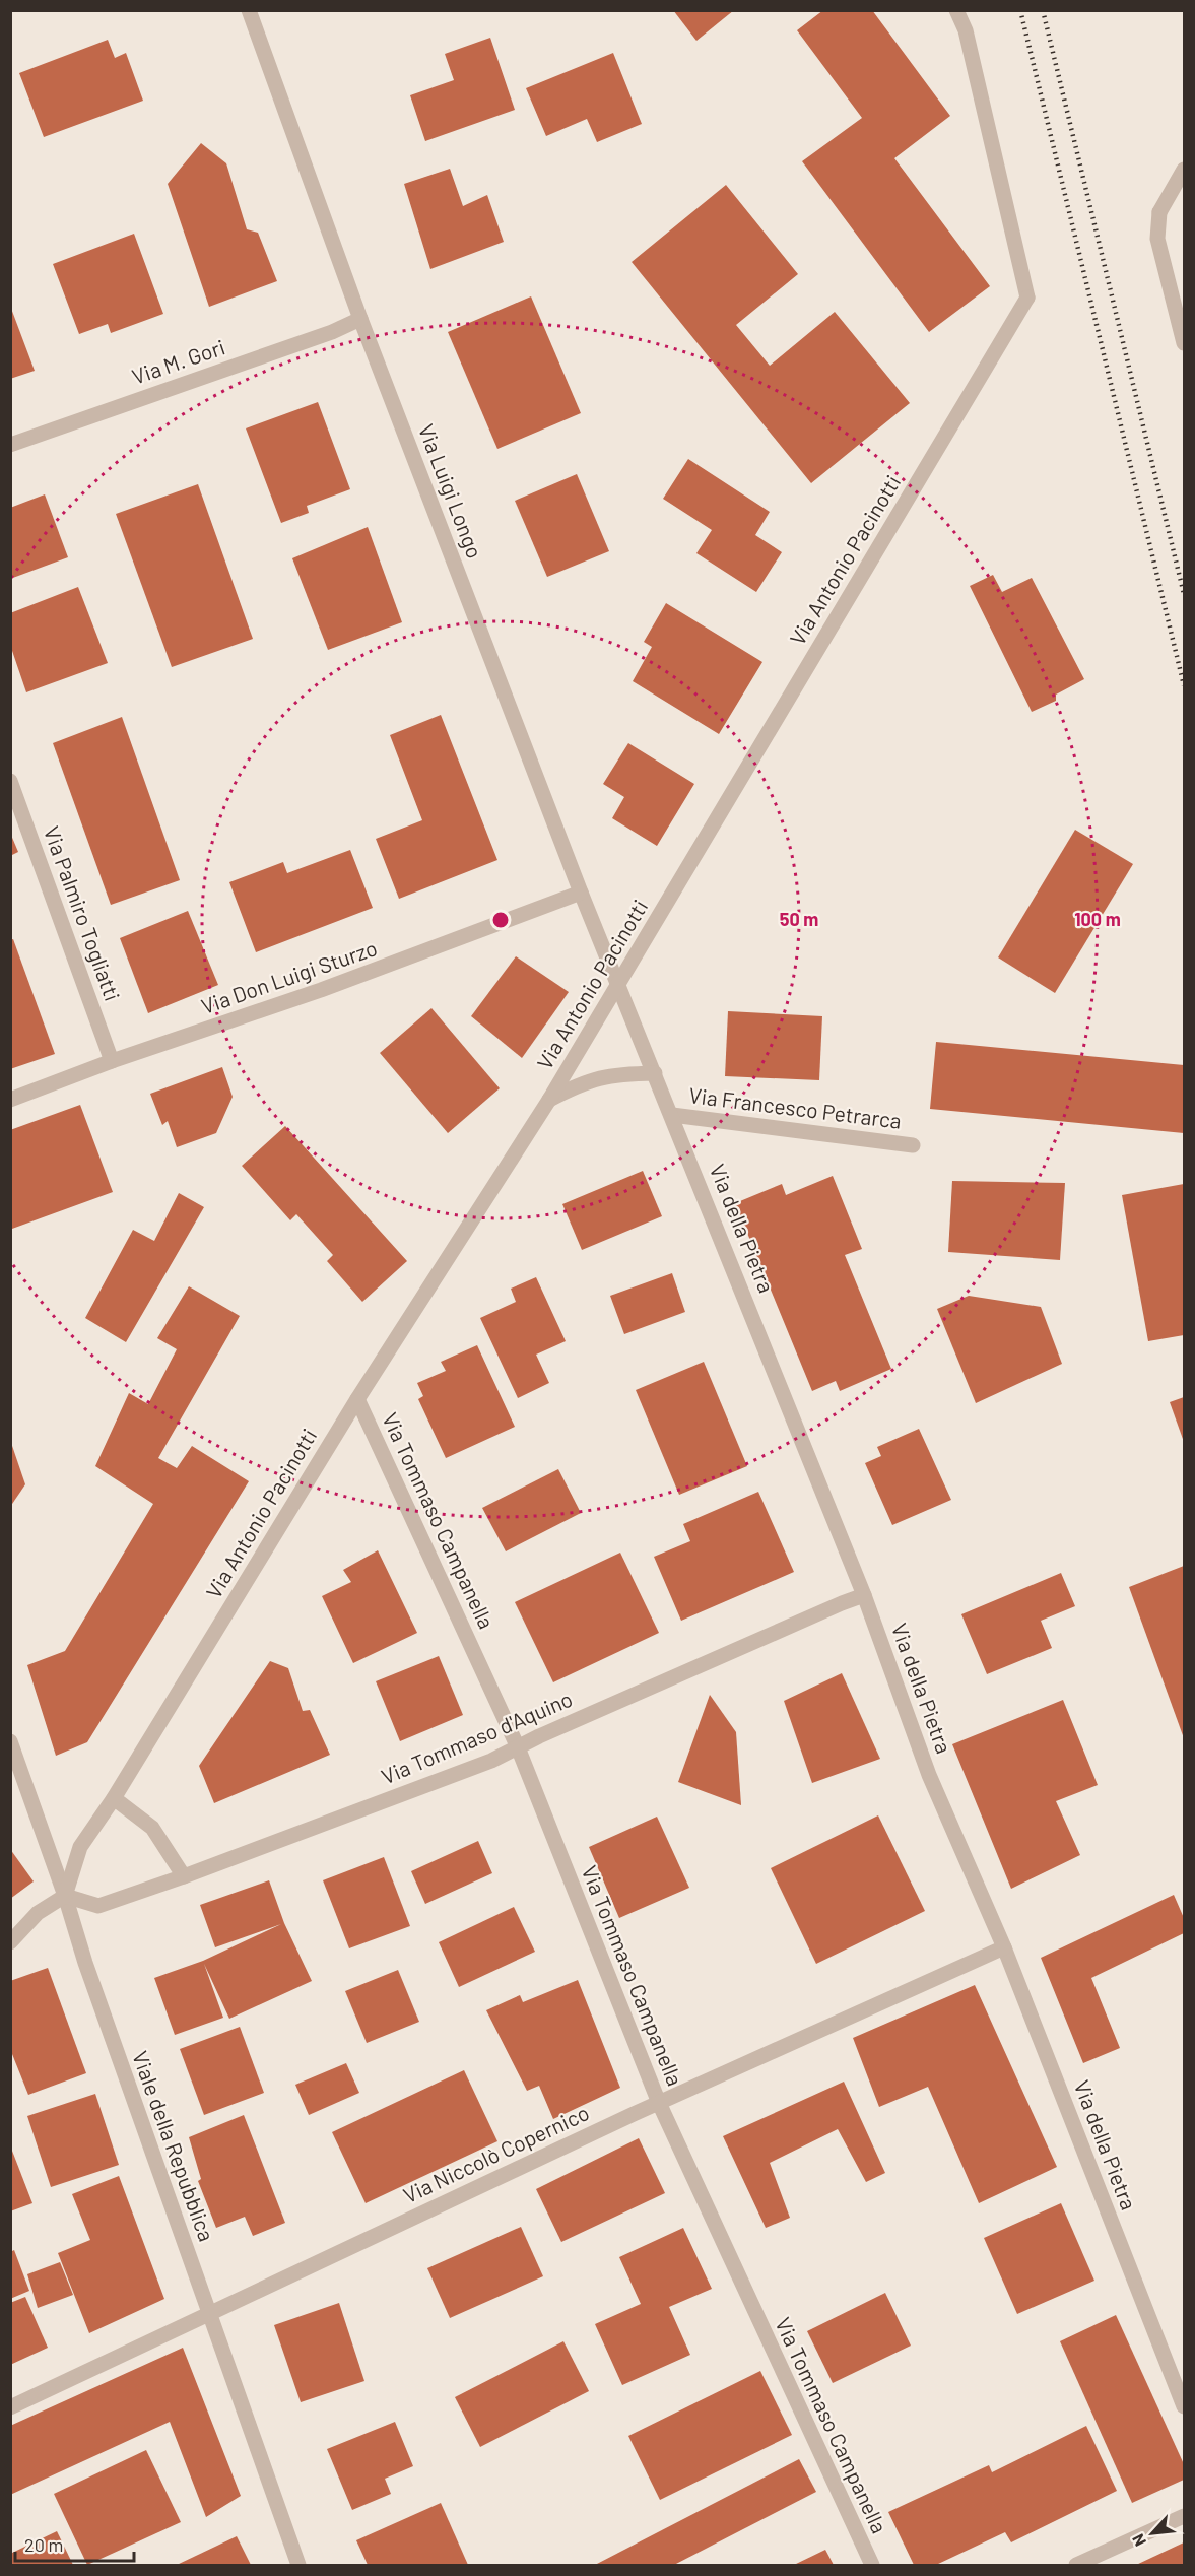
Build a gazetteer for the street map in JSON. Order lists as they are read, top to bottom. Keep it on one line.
{"streets":{"street":["Via M. Gori","Via Luigi Longo","Via Antonio Pacinotti","Via Palmiro Togliatti","Via Don Luigi Sturzo","Via Francesco Petrarca","Via della Pietra","Via Tommaso Campanella","Via Tommaso d'Aquino","Viale della Repubblica","Via Niccolò Copernico"]},"crossings":[["Via M. Gori","Via Luigi Longo"],["Via Luigi Longo","Via Antonio Pacinotti"],["Via Luigi Longo","Via Don Luigi Sturzo"],["Via Luigi Longo","Via della Pietra"],["Via Antonio Pacinotti","Via della Pietra"],["Via Antonio Pacinotti","Via Tommaso Campanella"],["Via Antonio Pacinotti","Via Tommaso d'Aquino"],["Via Antonio Pacinotti","Viale della Repubblica"],["Via Palmiro Togliatti","Via Don Luigi Sturzo"],["Via Francesco Petrarca","Via della Pietra"],["Via della Pietra","Via Tommaso d'Aquino"],["Via della Pietra","Via Niccolò Copernico"],["Via Tommaso Campanella","Via Tommaso d'Aquino"],["Via Tommaso Campanella","Via Niccolò Copernico"],["Via Tommaso d'Aquino","Viale della Repubblica"],["Viale della Repubblica","Via Niccolò Copernico"]],"scale_bar":"20 m","north":"bottom left","rings":["50 m","100 m"]}
